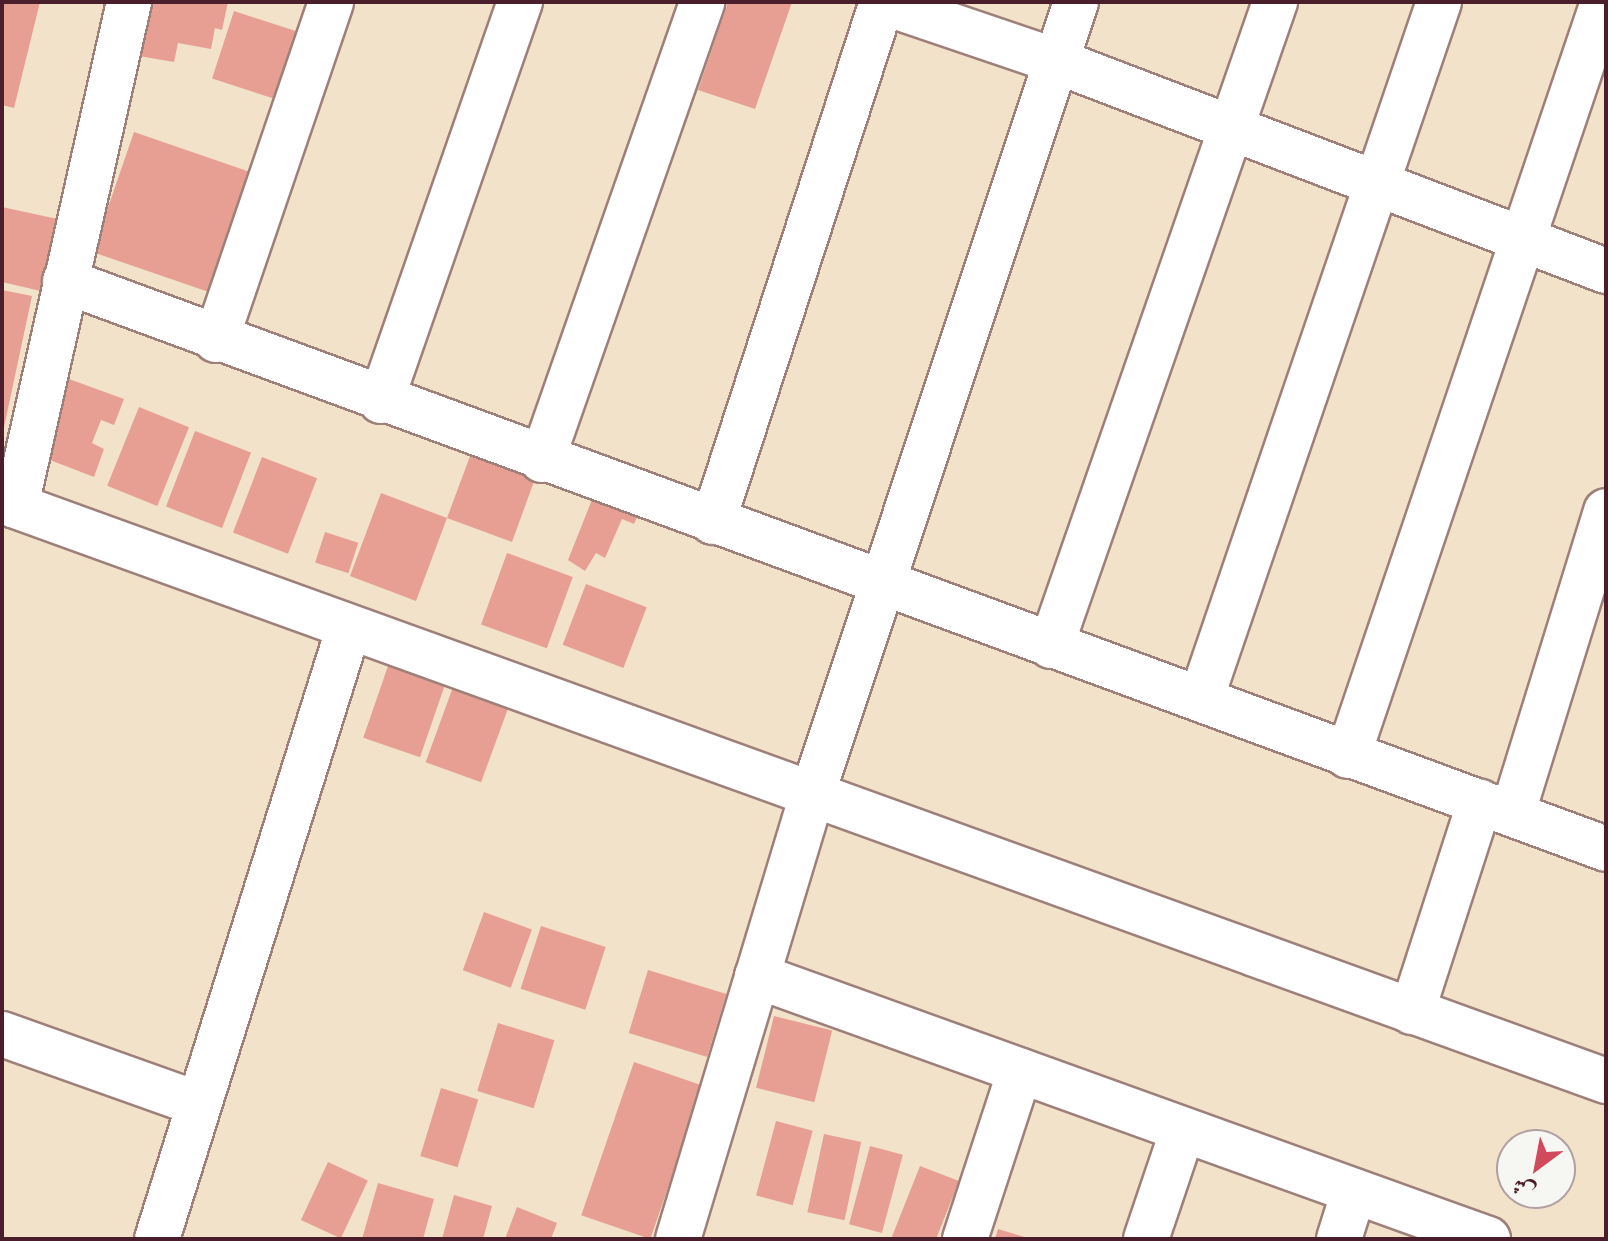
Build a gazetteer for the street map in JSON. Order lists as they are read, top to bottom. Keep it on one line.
{"north":"bottom left"}
